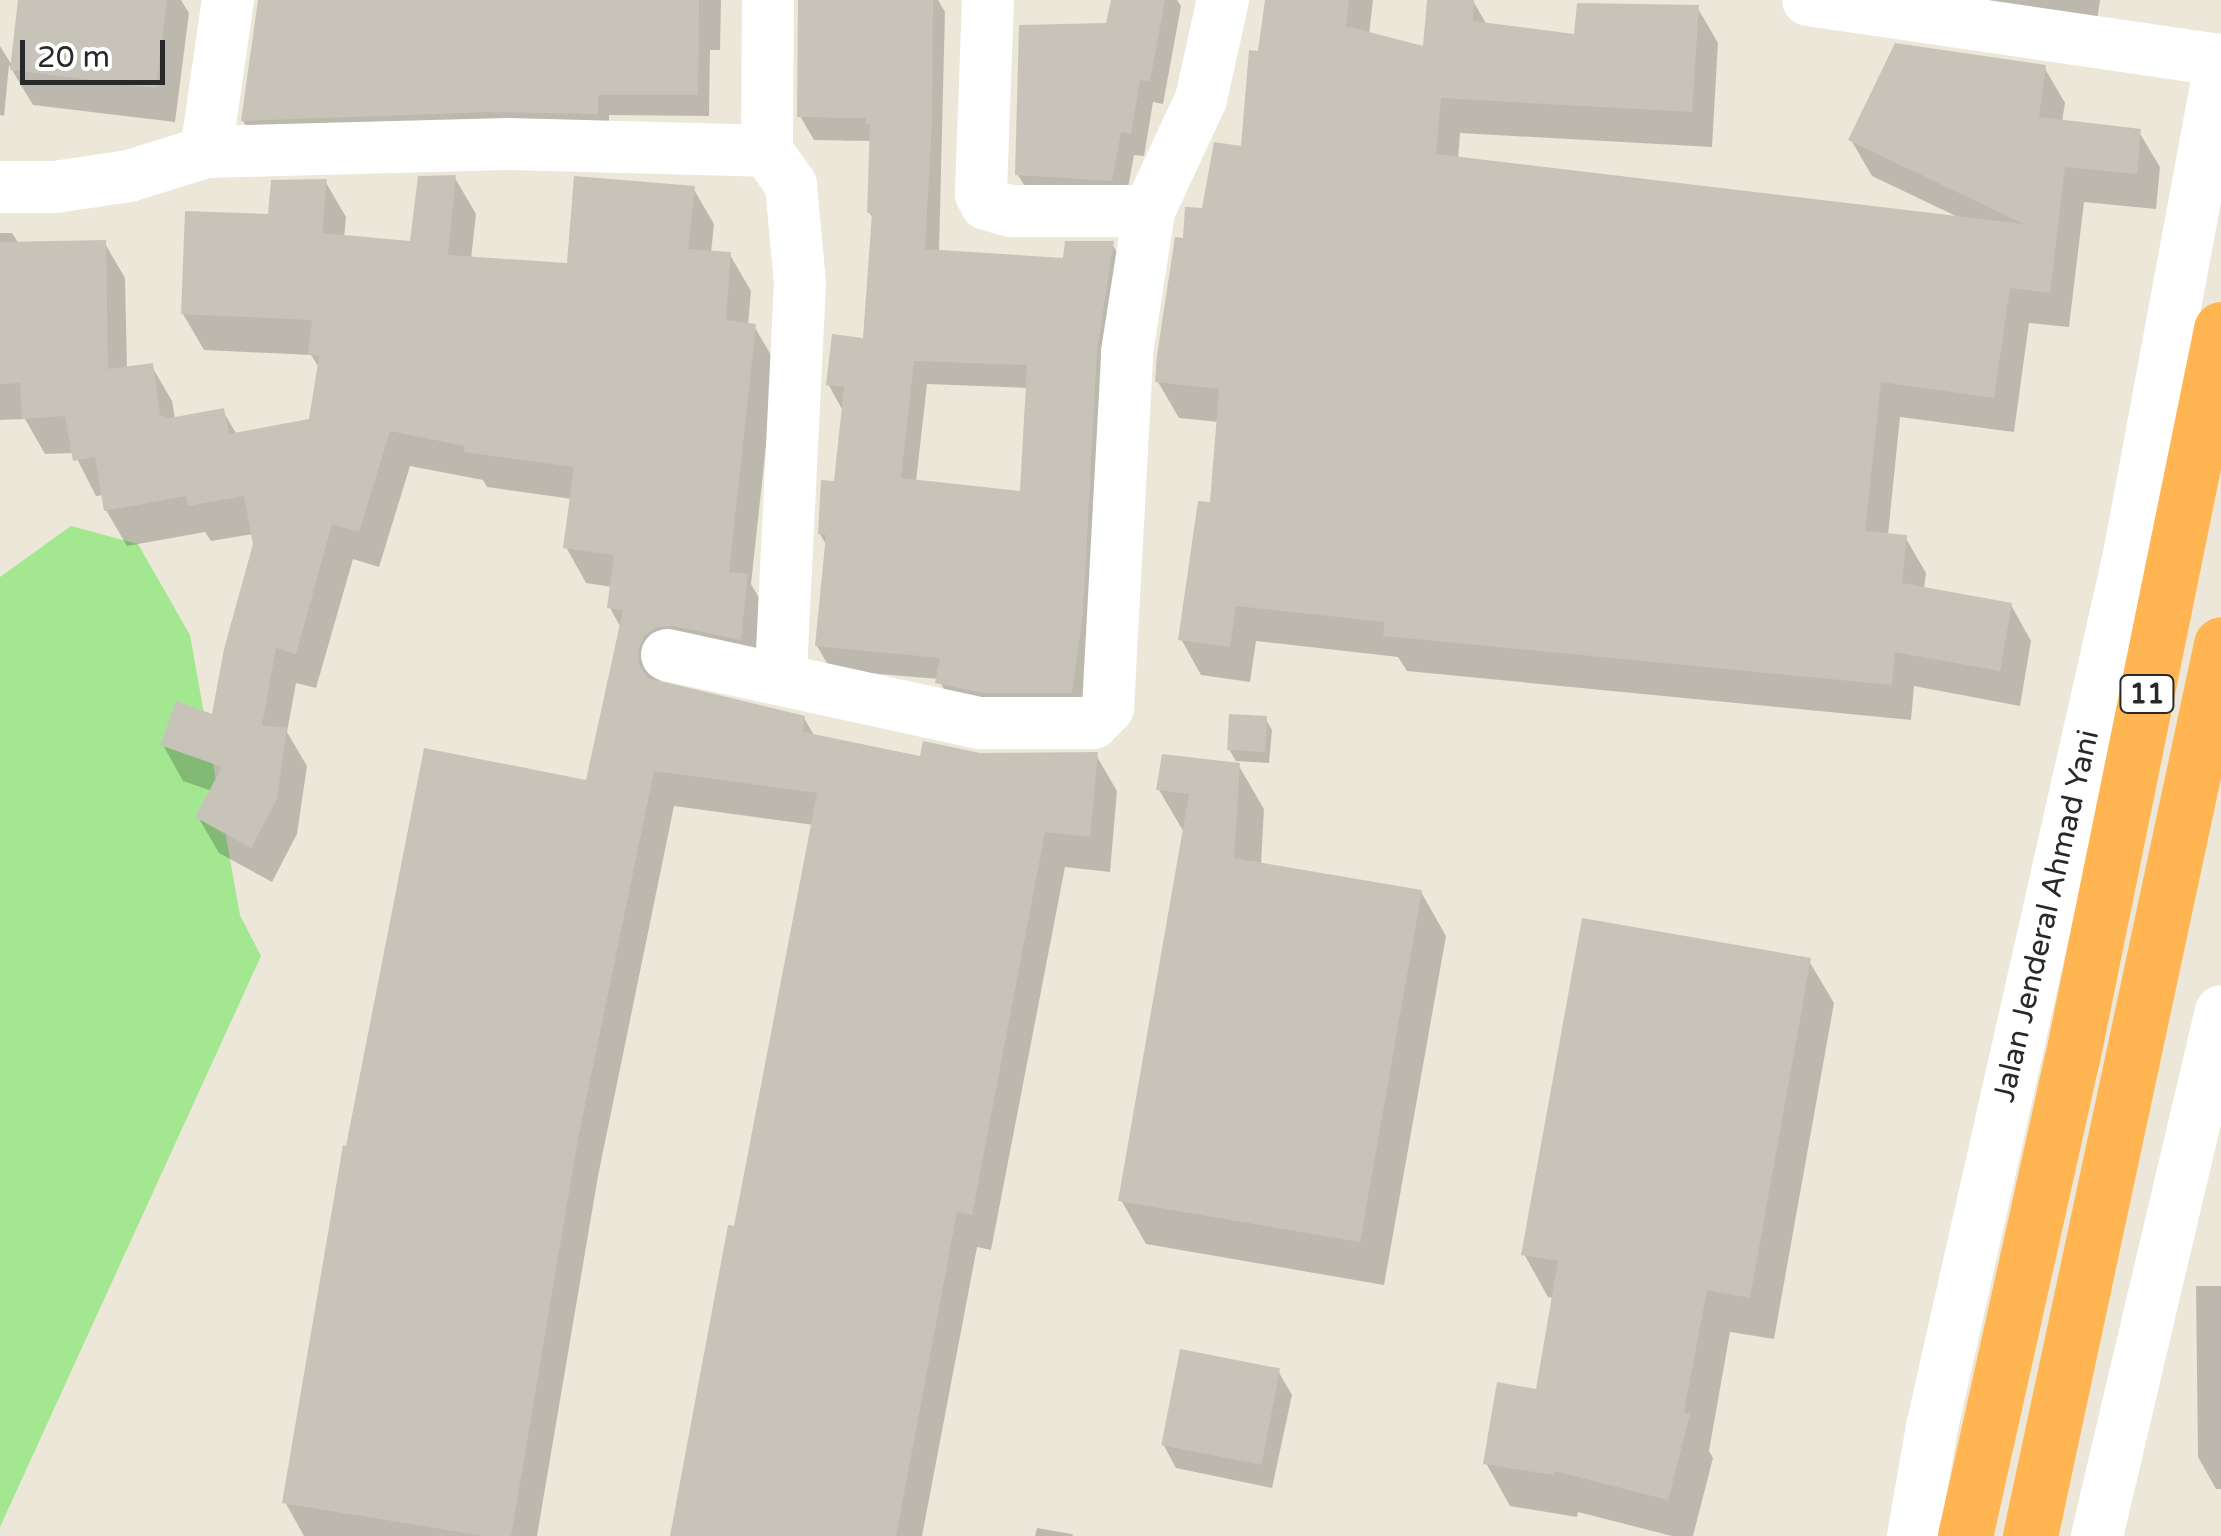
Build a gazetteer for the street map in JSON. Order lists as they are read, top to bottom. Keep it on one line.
{"streets":{"highway":["11","Jalan Jenderal Ahmad Yani"]},"scale_bar":"20 m"}
